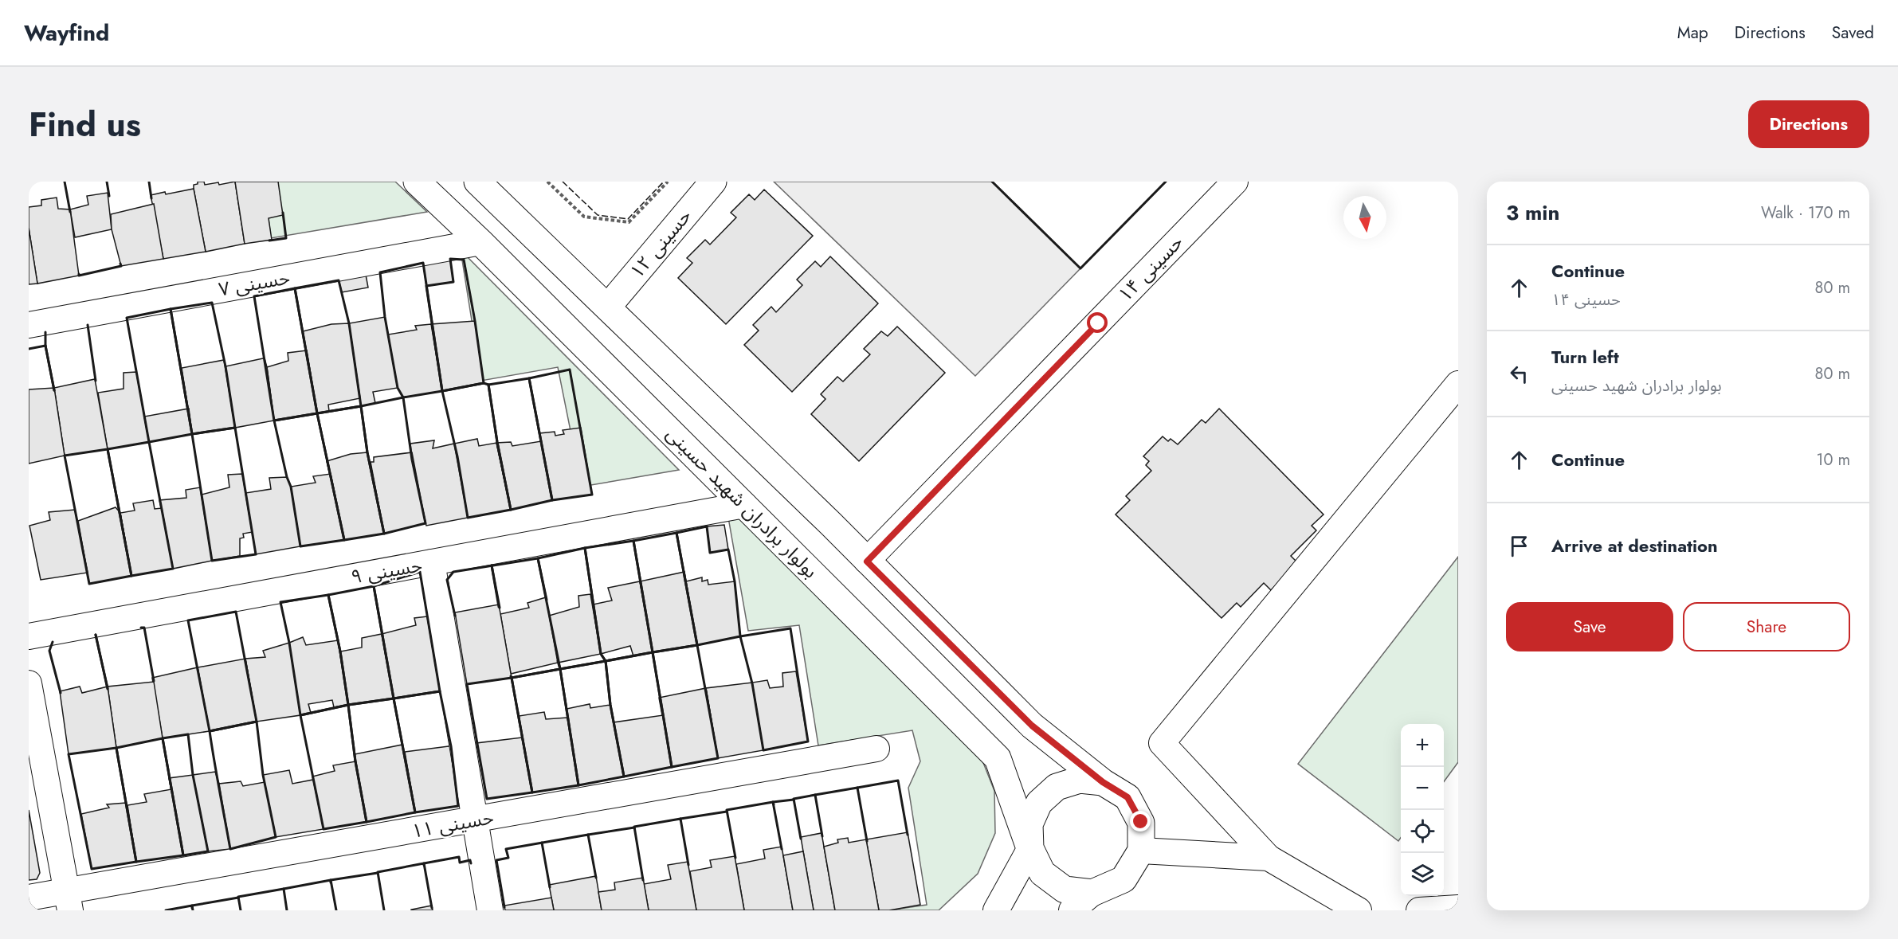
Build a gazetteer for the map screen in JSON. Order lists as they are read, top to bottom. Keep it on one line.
{"streets":{"street":["حسینی ۱۲","حسینی ۱۴","حسینی ۷","بولوار برادران شهید حسینی","حسینی ۹","حسینی ۱۱"]},"crossings":[["حسینی ۷","بولوار برادران شهید حسینی"],["بولوار برادران شهید حسینی","حسینی ۹"]],"north":"bottom","page":{"header":"Wayfind","nav":["Map","Directions","Saved"],"title":"Find us","buttons":["Directions",["Save","Share"]],"heading":["3 min","Walk · 170 m"],"list":[["Continue","حسینی ۱۴","80 m"],["Turn left","بولوار برادران شهید حسینی","80 m"],["Continue","10 m"],"Arrive at destination"],"map_buttons":["+","−"]}}
